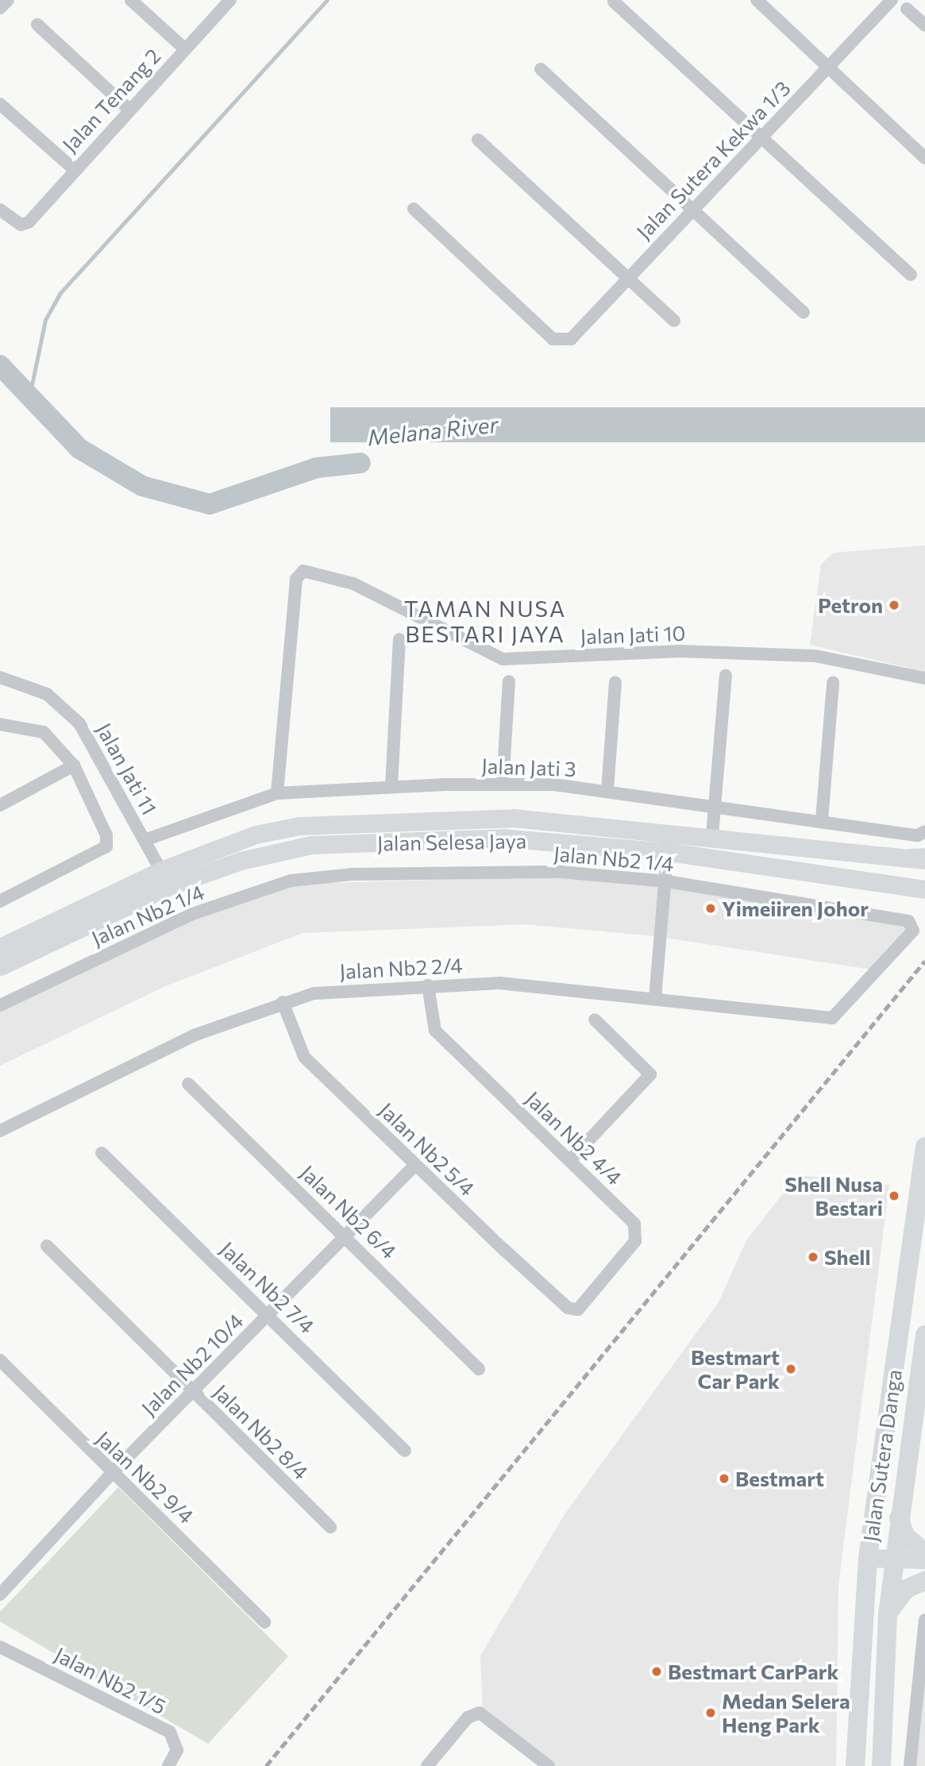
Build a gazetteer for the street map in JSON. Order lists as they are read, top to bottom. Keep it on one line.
{"streets":{"main road":["Jalan Selesa Jaya","Jalan Sutera Danga"],"street":["Jalan Tenang 2","Jalan Sutera Kekwa 1/3","Jalan Jati 10","Jalan Jati 3","Jalan Jati 11","Jalan Nb2 1/4","Jalan Nb2 2/4","Jalan Nb2 4/4","Jalan Nb2 5/4","Jalan Nb2 6/4","Jalan Nb2 7/4","Jalan Nb2 10/4","Jalan Nb2 8/4","Jalan Nb2 9/4","Jalan Nb2 1/5"]},"crossings":[["Jalan Jati 10","Jalan Jati 3"],["Jalan Jati 3","Jalan Jati 11"],["Jalan Jati 11","Jalan Selesa Jaya"],["Jalan Nb2 1/4","Jalan Nb2 2/4"],["Jalan Nb2 2/4","Jalan Nb2 4/4"],["Jalan Nb2 2/4","Jalan Nb2 5/4"],["Jalan Nb2 4/4","Jalan Nb2 5/4"],["Jalan Nb2 5/4","Jalan Nb2 10/4"],["Jalan Nb2 6/4","Jalan Nb2 10/4"],["Jalan Nb2 7/4","Jalan Nb2 10/4"],["Jalan Nb2 10/4","Jalan Nb2 8/4"],["Jalan Nb2 10/4","Jalan Nb2 9/4"]],"districts":["TAMAN NUSA BESTARI JAYA"],"water":["Melana River"],"places":["Petron","Yimeiiren Johor","Shell Nusa Bestari","Shell","Bestmart Car Park","Bestmart","Bestmart CarPark","Medan Selera Heng Park"]}
